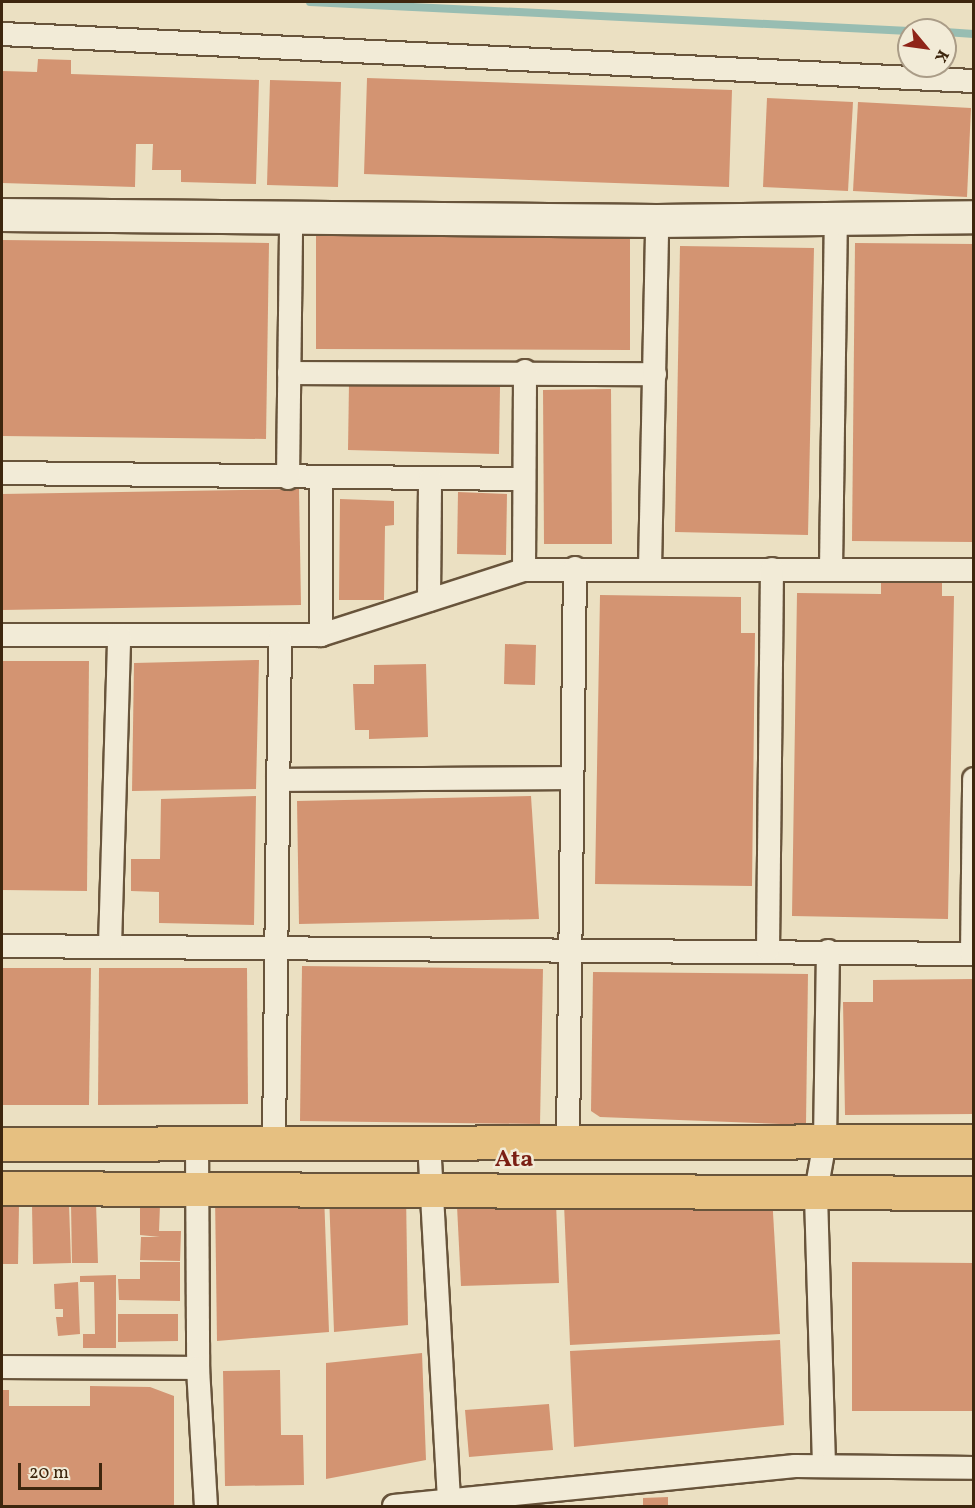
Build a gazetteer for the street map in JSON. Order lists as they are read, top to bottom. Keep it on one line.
{"districts":["Ata"],"scale_bar":"20 m","north":"bottom right"}
